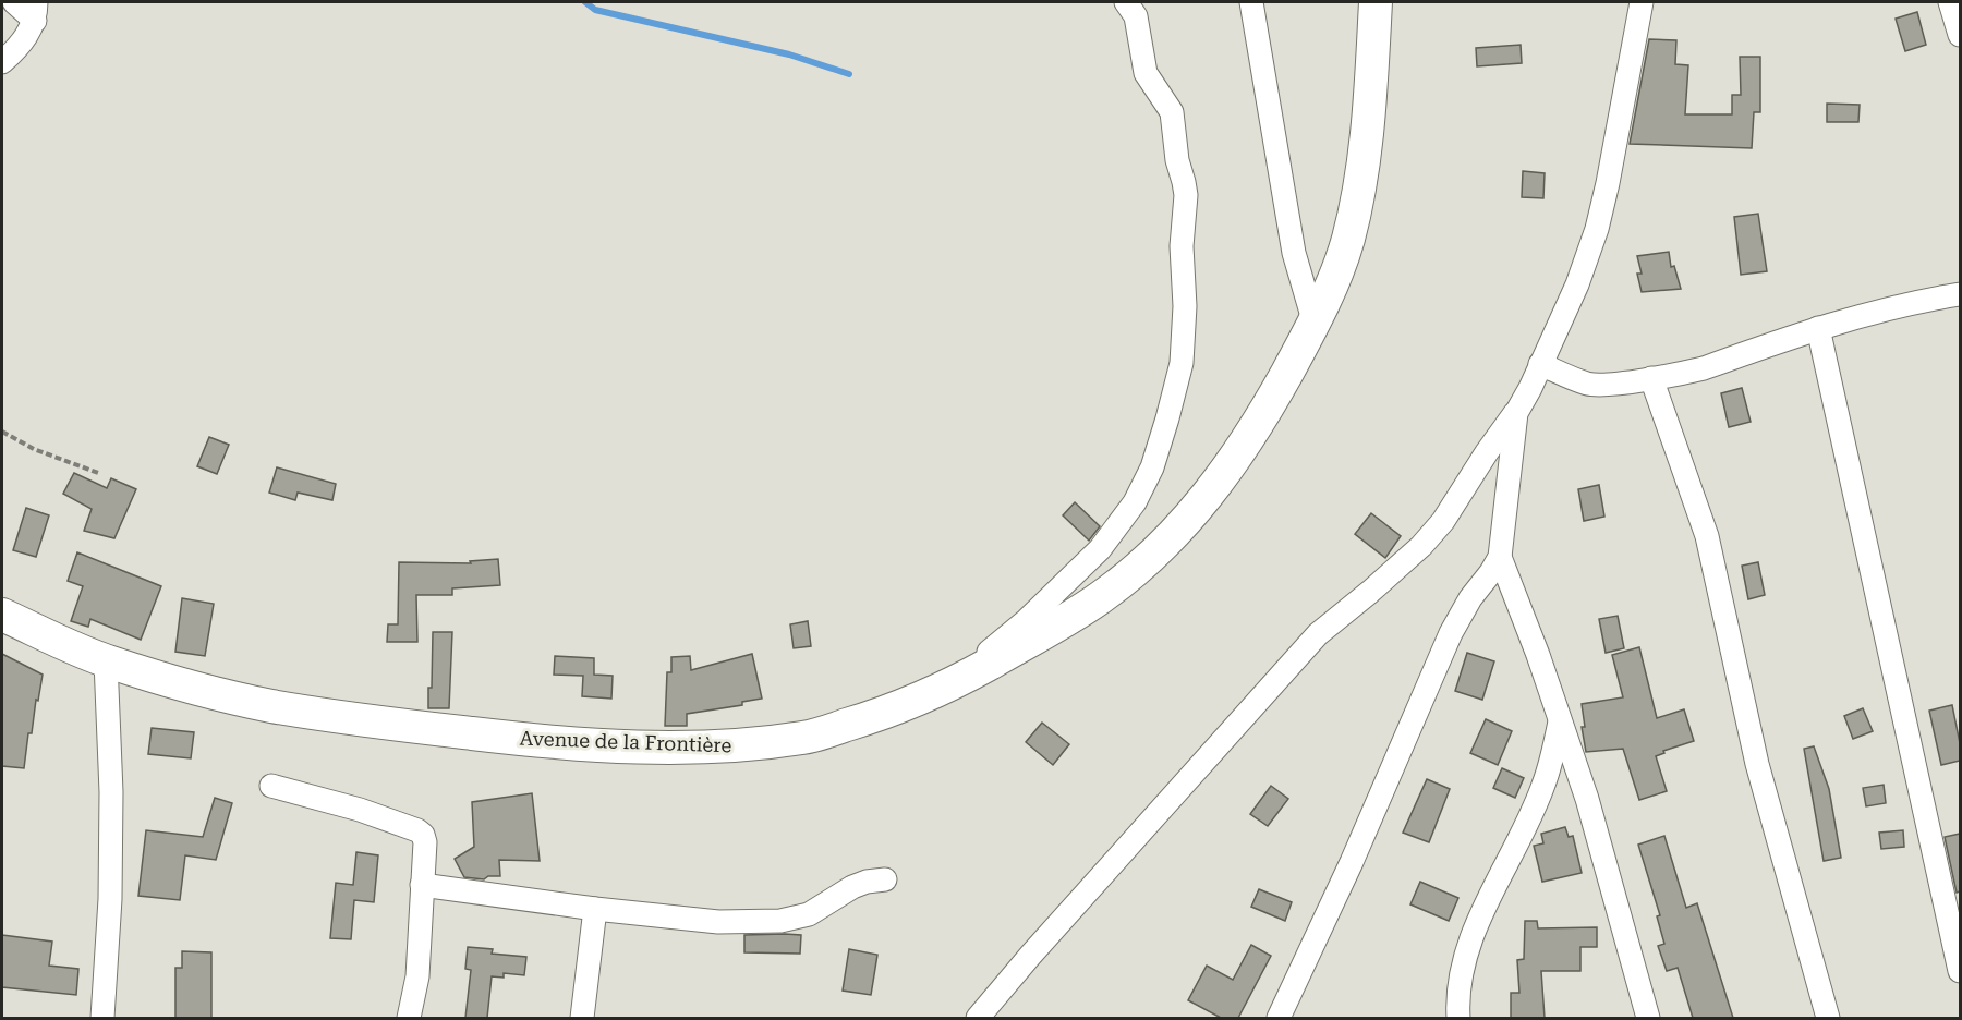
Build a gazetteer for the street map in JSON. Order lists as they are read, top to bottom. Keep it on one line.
{"streets":{"street":["Avenue de la Frontière"]}}
